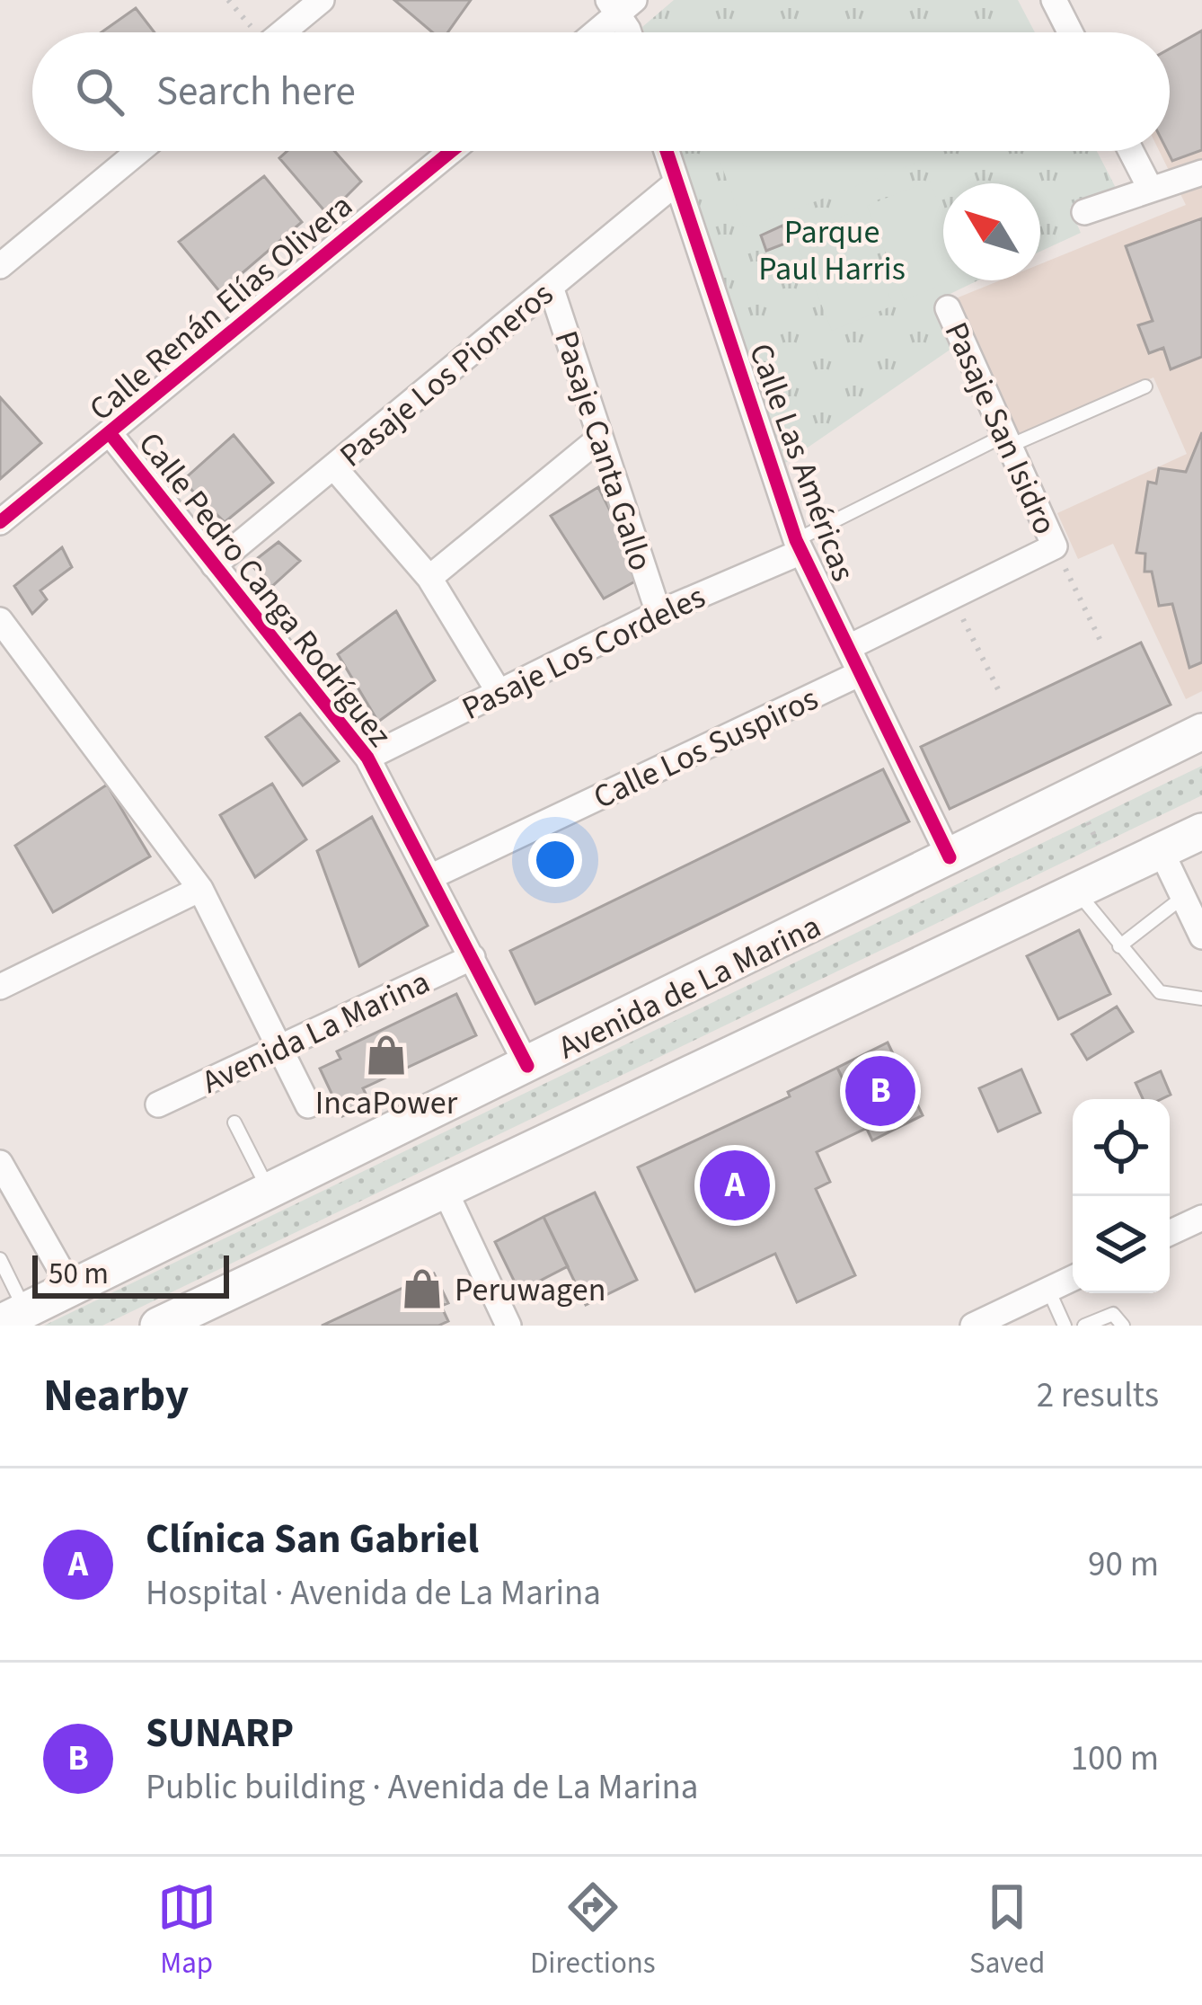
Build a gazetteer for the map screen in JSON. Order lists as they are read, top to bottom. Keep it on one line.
{"streets":{"main road":["Avenida de La Marina"],"street":["Calle Renán Elías Olivera","Pasaje Los Pioneros","Pasaje San Isidro","Pasaje Canta Gallo","Calle Las Américas","Calle Pedro Canga Rodríguez","Pasaje Los Cordeles","Calle Los Suspiros","Avenida La Marina"]},"crossings":[["Calle Renán Elías Olivera","Calle Pedro Canga Rodríguez"],["Pasaje Los Pioneros","Pasaje Canta Gallo"],["Pasaje Los Pioneros","Calle Las Américas"],["Pasaje Los Pioneros","Calle Pedro Canga Rodríguez"],["Pasaje San Isidro","Pasaje Los Cordeles"],["Pasaje Canta Gallo","Pasaje Los Cordeles"],["Calle Las Américas","Pasaje Los Cordeles"],["Calle Las Américas","Calle Los Suspiros"],["Calle Las Américas","Avenida de La Marina"],["Calle Pedro Canga Rodríguez","Pasaje Los Cordeles"],["Calle Pedro Canga Rodríguez","Calle Los Suspiros"],["Calle Pedro Canga Rodríguez","Avenida de La Marina"],["Calle Pedro Canga Rodríguez","Avenida La Marina"]],"parks":["Parque Paul Harris"],"places":{"shop":["IncaPower","Peruwagen"]},"scale_bar":"50 m","north":"top left","page":{"search":"Search here","pins":["B","A"],"scale":"50 m","heading":["Nearby","2 results"],"list":[{"mark":"A","name":"Clínica San Gabriel","note":"Hospital · Avenida de La Marina","value":"90 m"},{"mark":"B","name":"SUNARP","note":"Public building · Avenida de La Marina","value":"100 m"}],"nav":["Map","Directions","Saved"]}}
